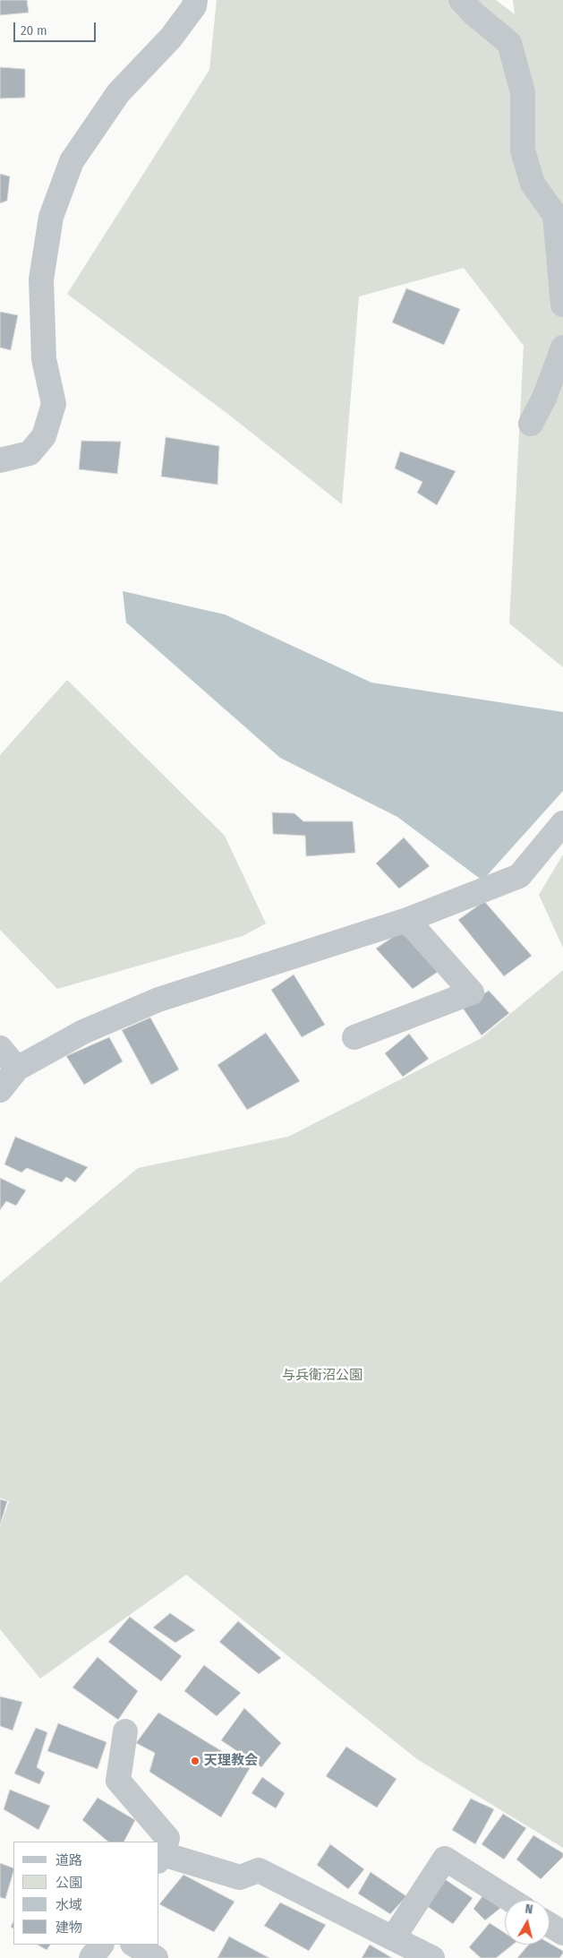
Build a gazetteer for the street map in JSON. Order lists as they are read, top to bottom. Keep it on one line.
{"parks":["与兵衛沼公園"],"places":["天理教会"],"legend":["道路","公園","水域","建物"],"scale_bar":"20 m","north":"top"}
